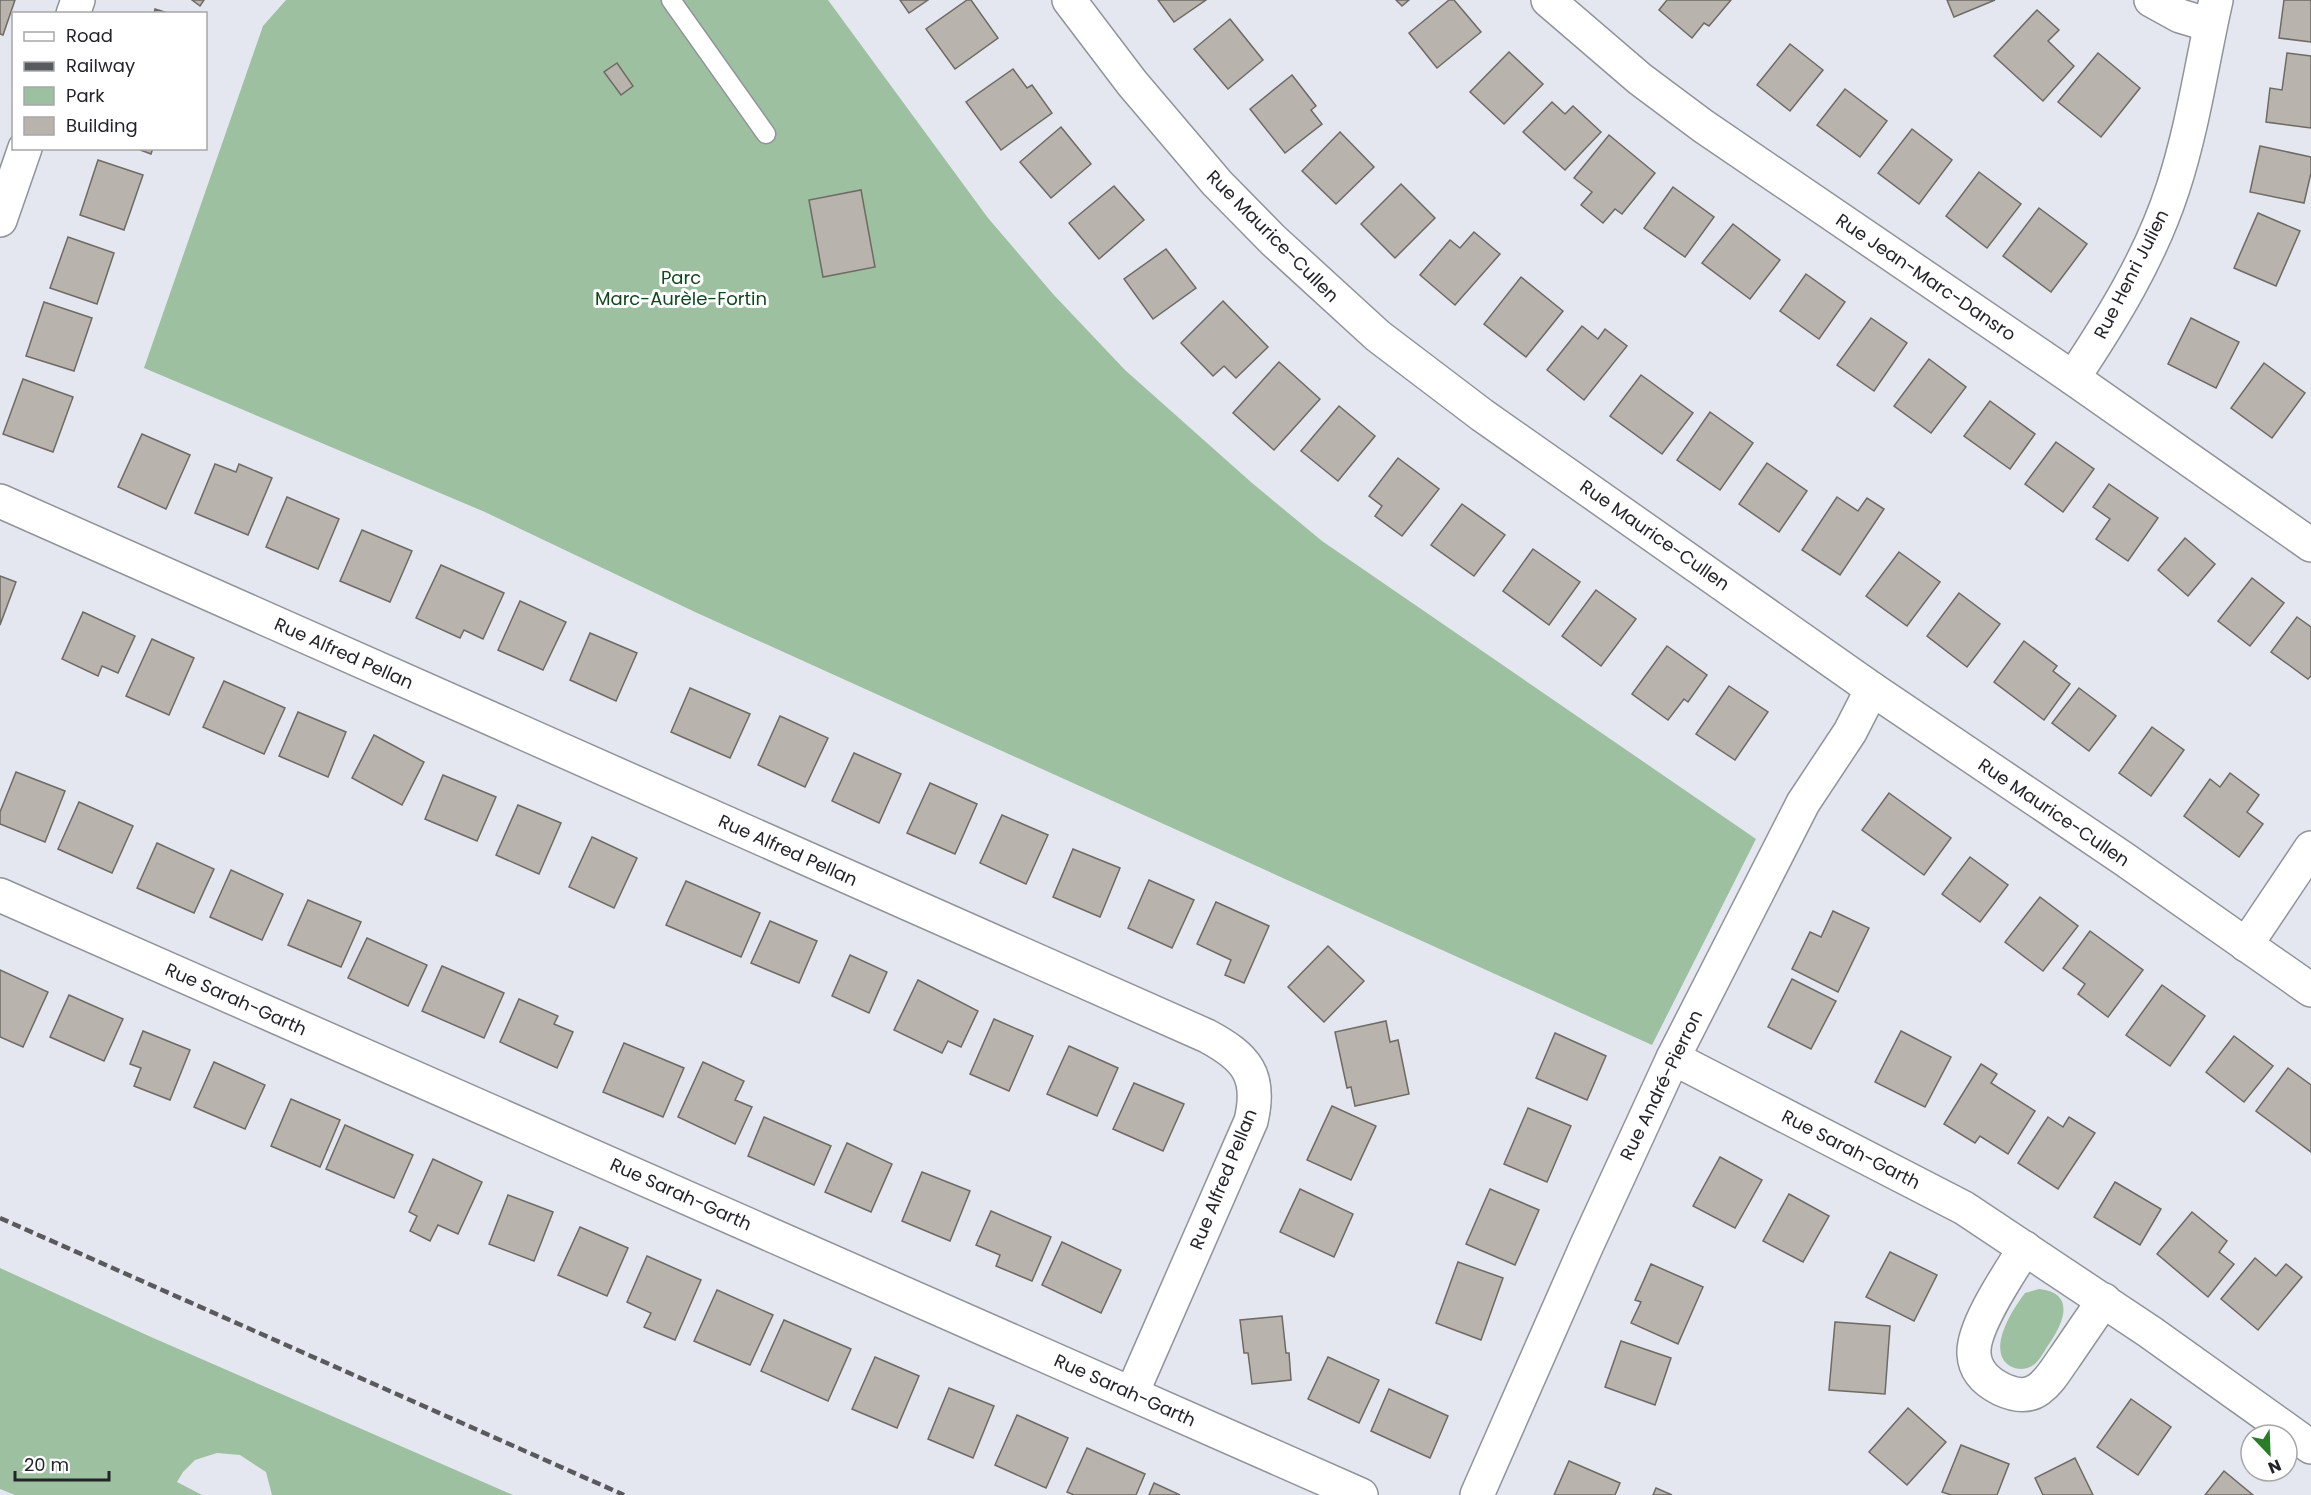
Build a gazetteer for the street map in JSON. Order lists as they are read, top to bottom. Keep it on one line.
{"streets":{"street":["Rue Maurice-Cullen","Rue Henri Julien","Rue Jean-Marc-Dansro","Rue Alfred Pellan","Rue Sarah-Garth","Rue André-Pierron"]},"crossings":[["Rue Maurice-Cullen","Rue André-Pierron"],["Rue Henri Julien","Rue Jean-Marc-Dansro"],["Rue Alfred Pellan","Rue Sarah-Garth"],["Rue Sarah-Garth","Rue André-Pierron"]],"parks":["Parc Marc-Aurèle-Fortin"],"legend":["Road","Railway","Park","Building"],"scale_bar":"20 m","north":"bottom right"}
